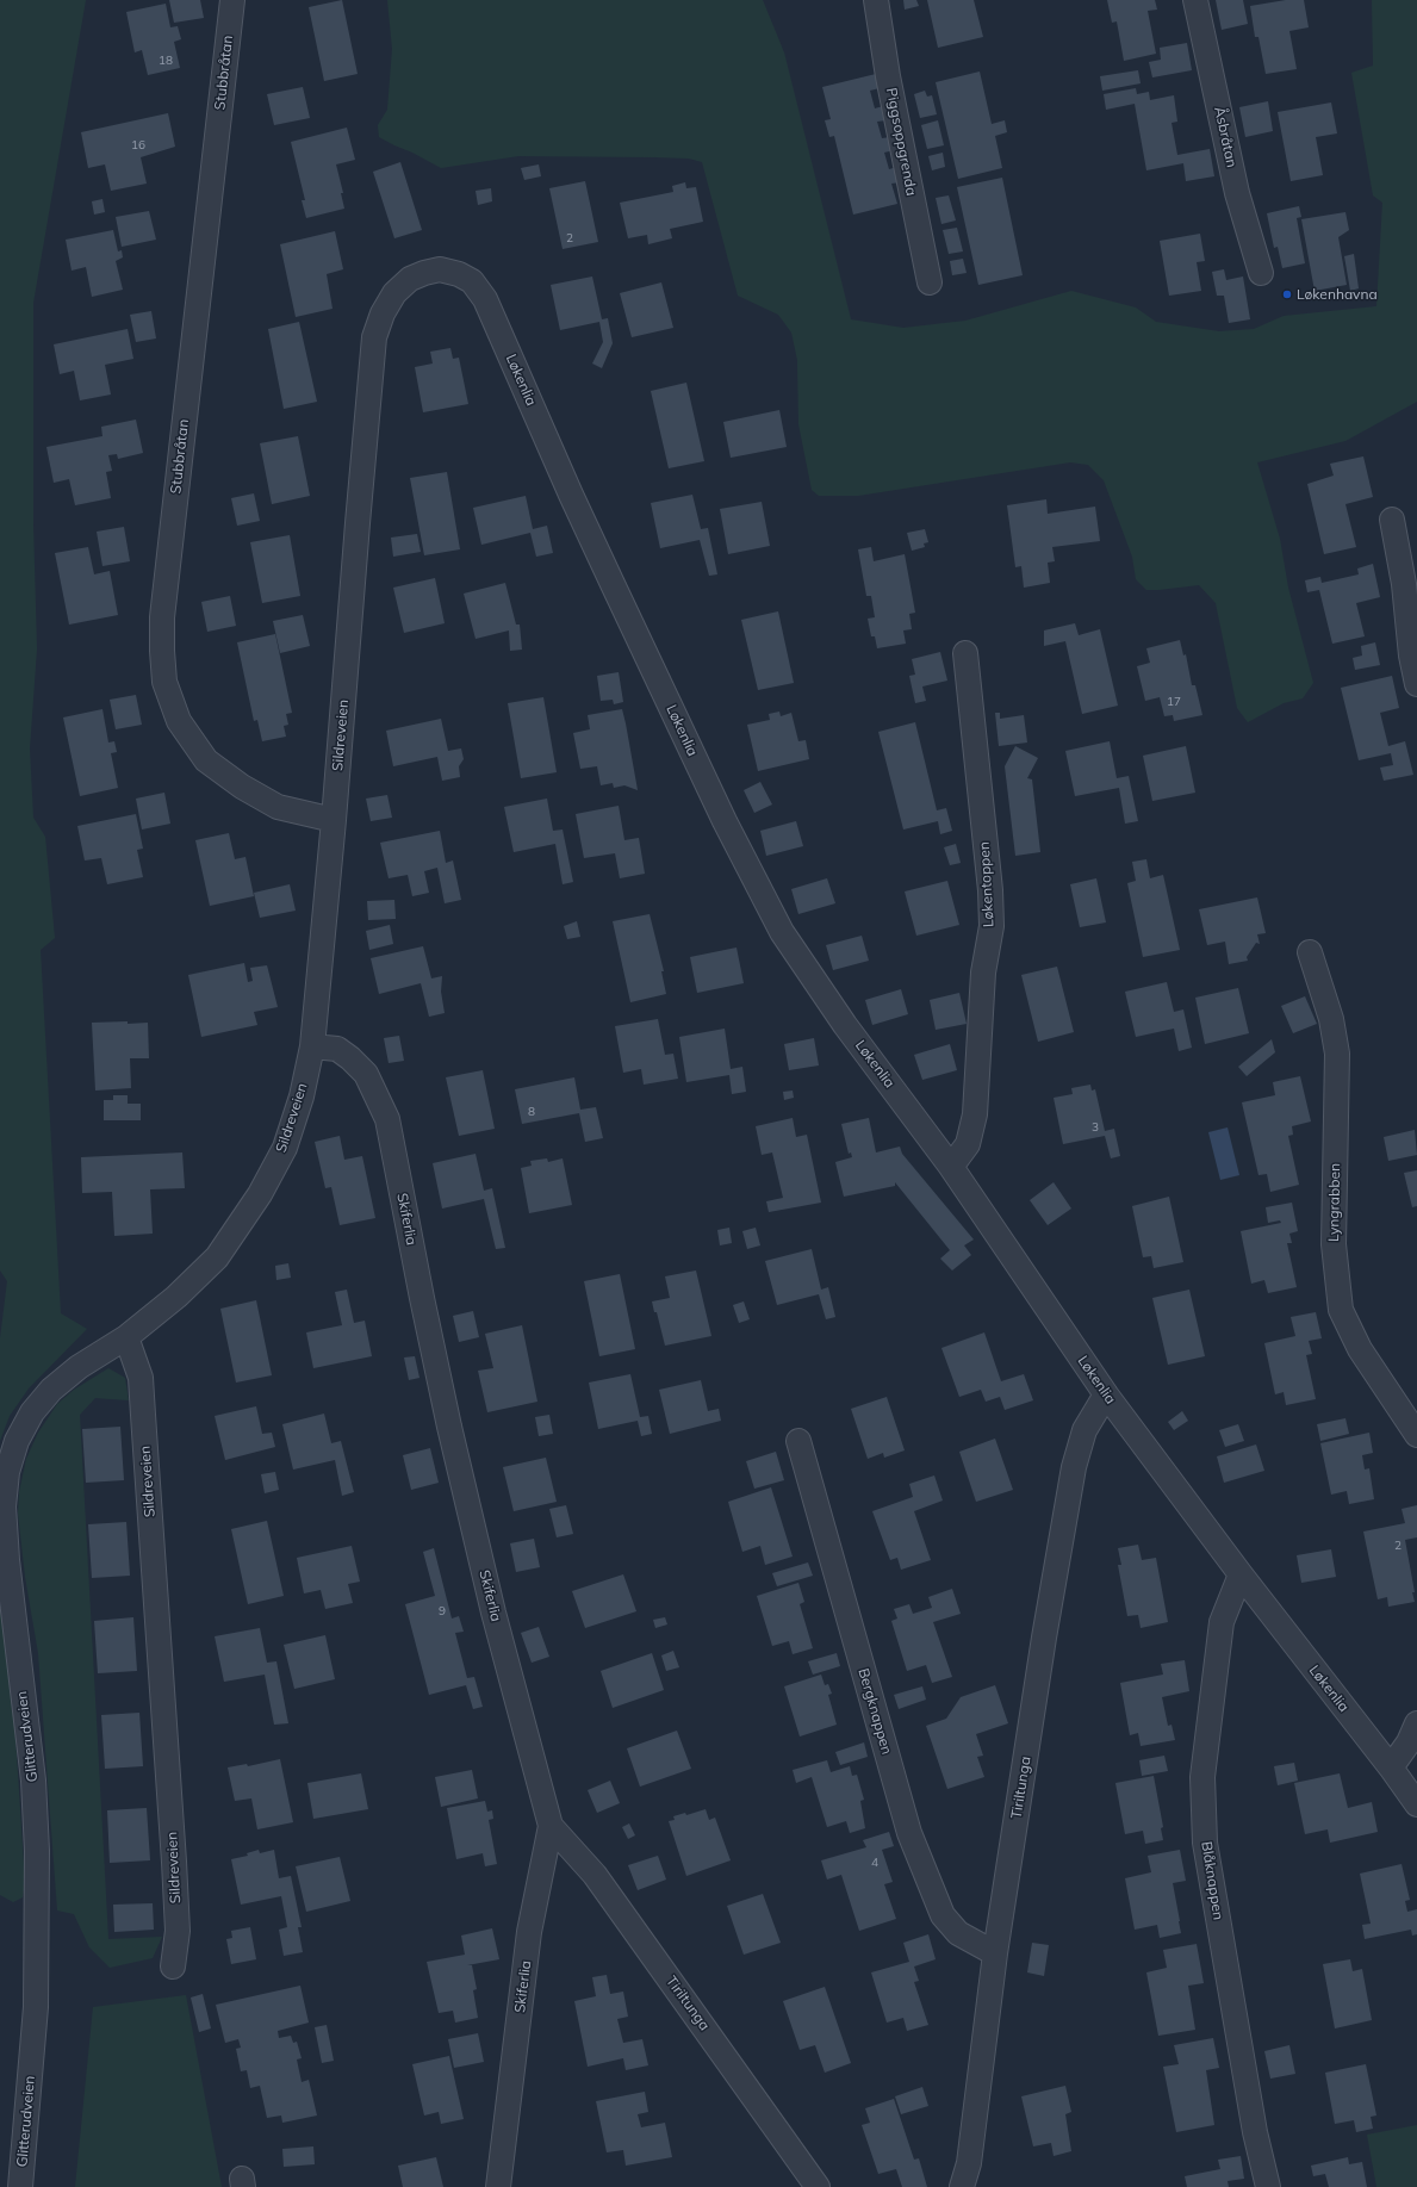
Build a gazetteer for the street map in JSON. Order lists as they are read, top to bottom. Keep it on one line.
{"streets":{"street":["Stubbråtan","Åsbråtan","Piggsoppgrenda","Løkenlia","Sildreveien","Løkentoppen","Lyngrabben","Skiferlia","Bergknappen","Glitterudveien","Tiriltunga","Blåknappen"]},"crossings":[["Stubbråtan","Sildreveien"],["Løkenlia","Sildreveien"],["Løkenlia","Løkentoppen"],["Løkenlia","Tiriltunga"],["Løkenlia","Blåknappen"],["Sildreveien","Skiferlia"],["Sildreveien","Glitterudveien"],["Skiferlia","Tiriltunga"],["Bergknappen","Tiriltunga"]],"places":["Løkenhavna"],"house_numbers":["18","16","2","17","8","3","2","9","4"]}
